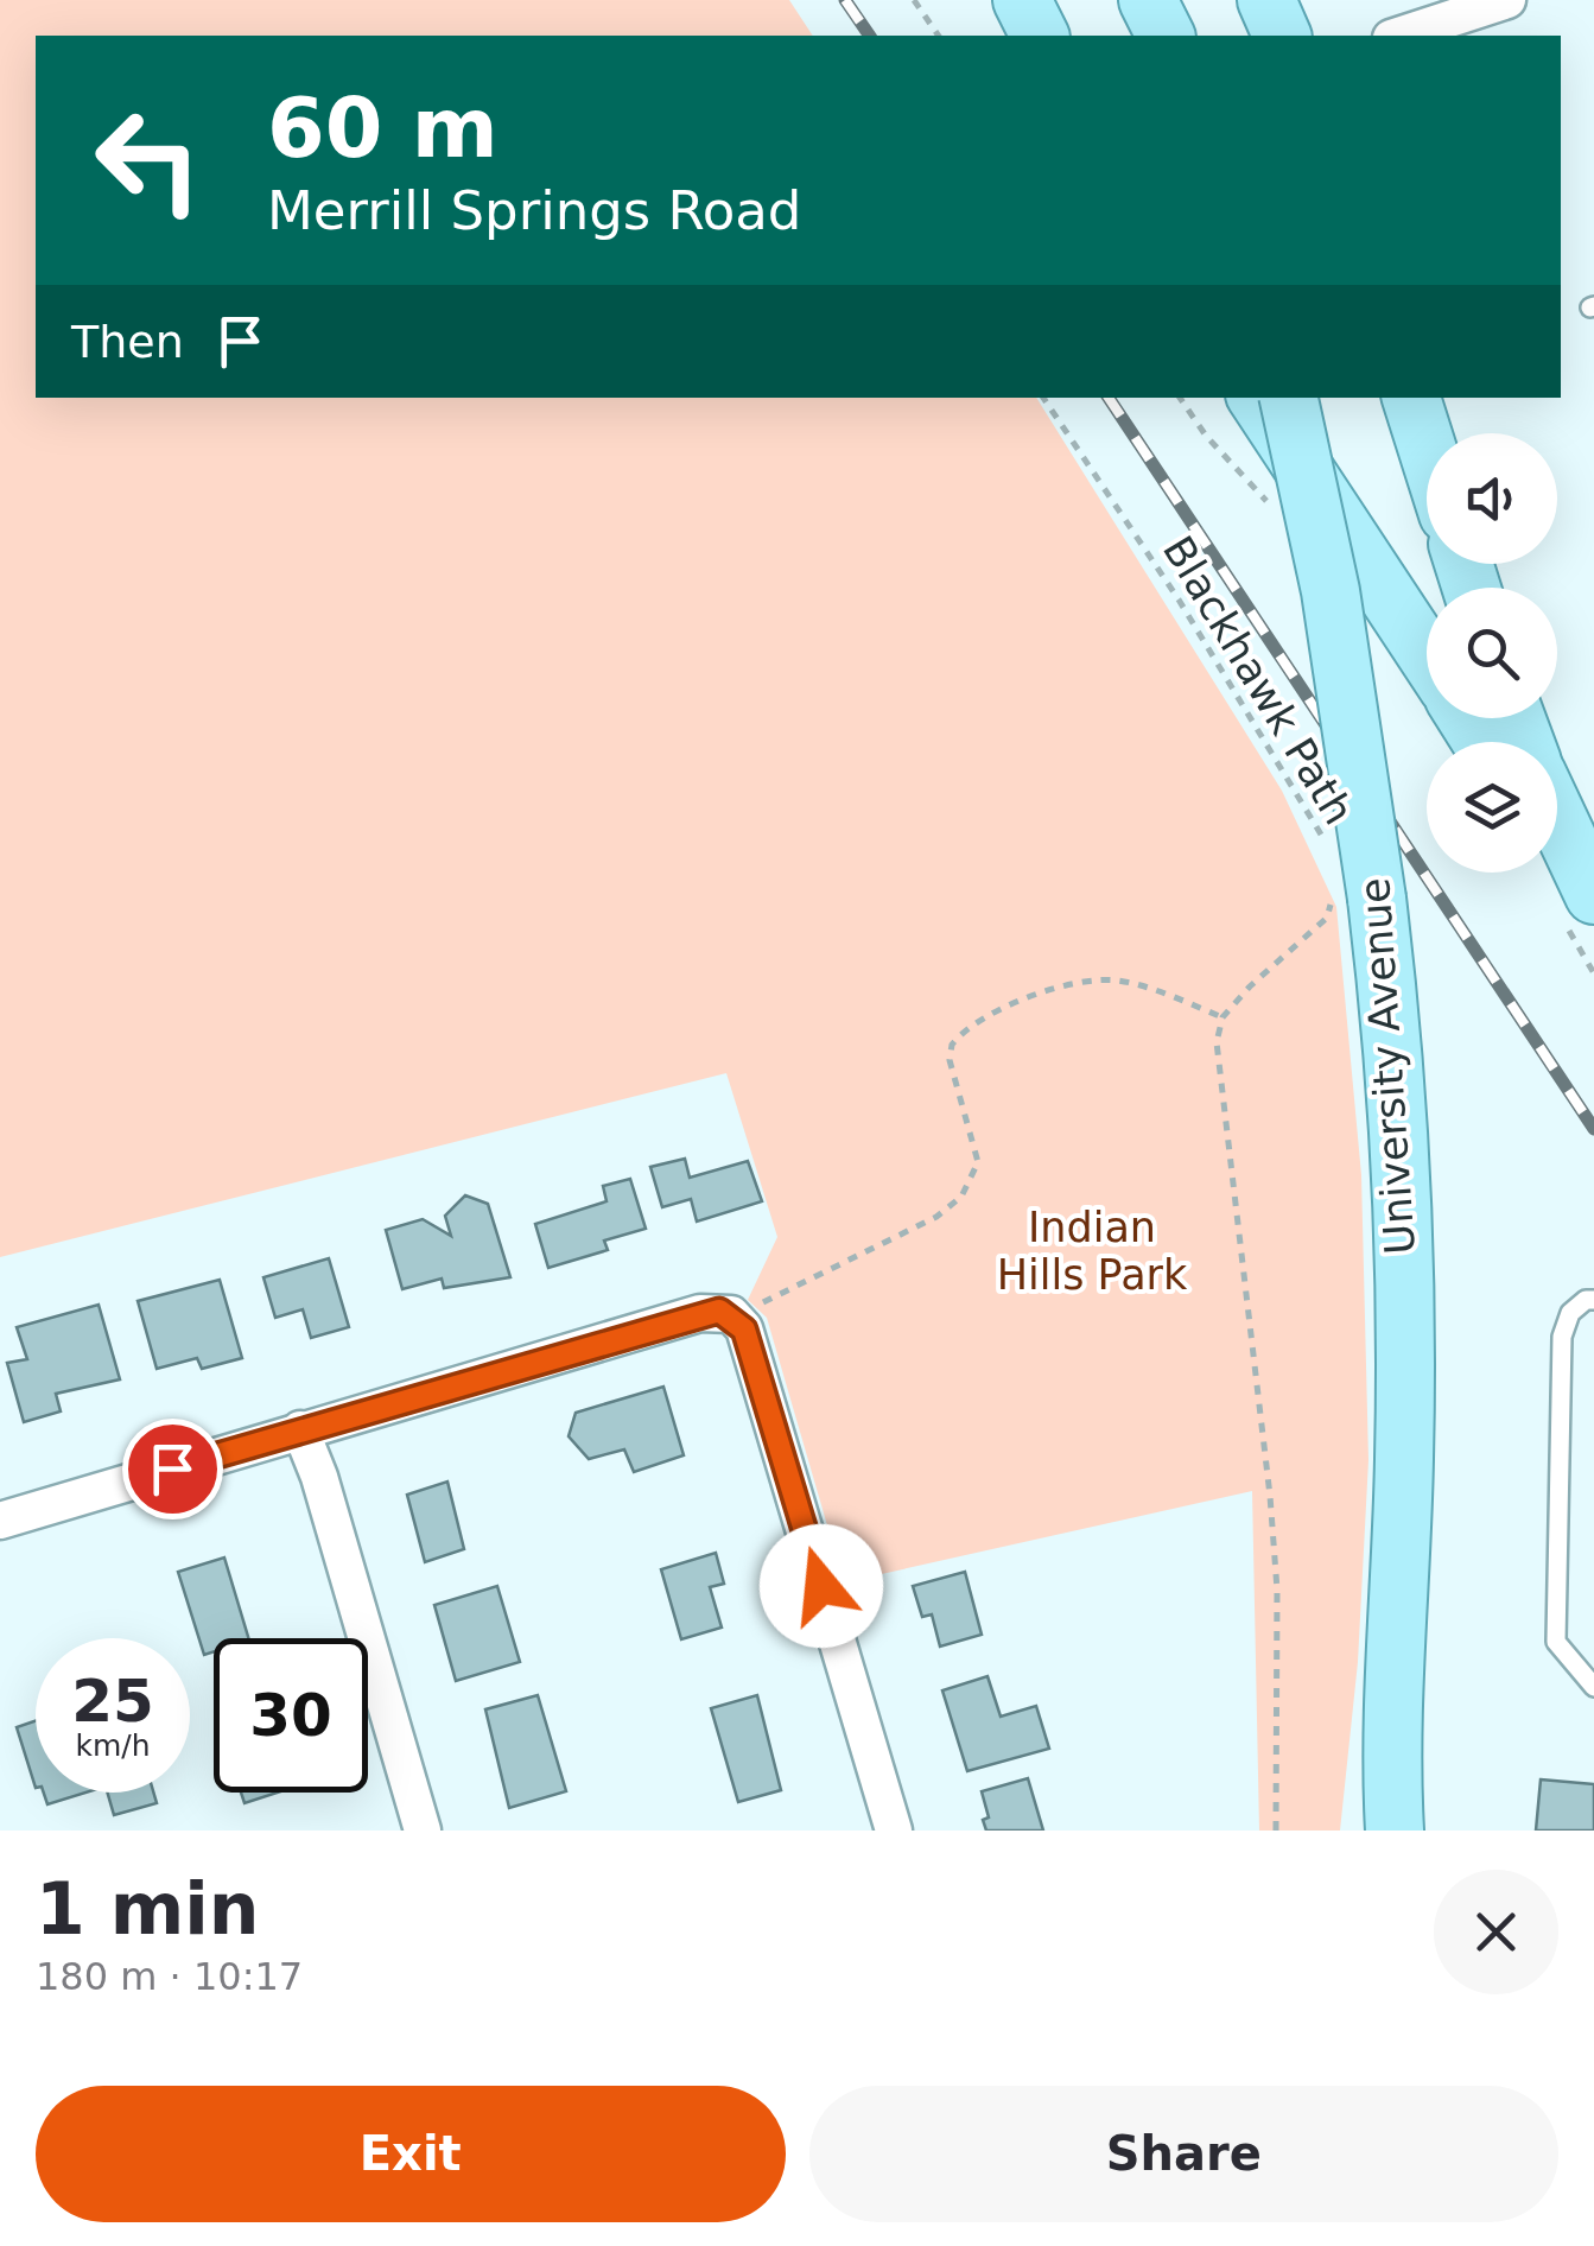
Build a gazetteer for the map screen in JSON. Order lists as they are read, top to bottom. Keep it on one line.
{"streets":{"main road":["University Avenue"],"path":["Blackhawk Path"]},"parks":["Indian Hills Park"],"page":{"turn":["60 m","Merrill Springs Road"],"then":"Then","speed":"25 km/h","limit":"30","heading":["1 min","180 m · 10:17"],"buttons":["Exit","Share"]}}
